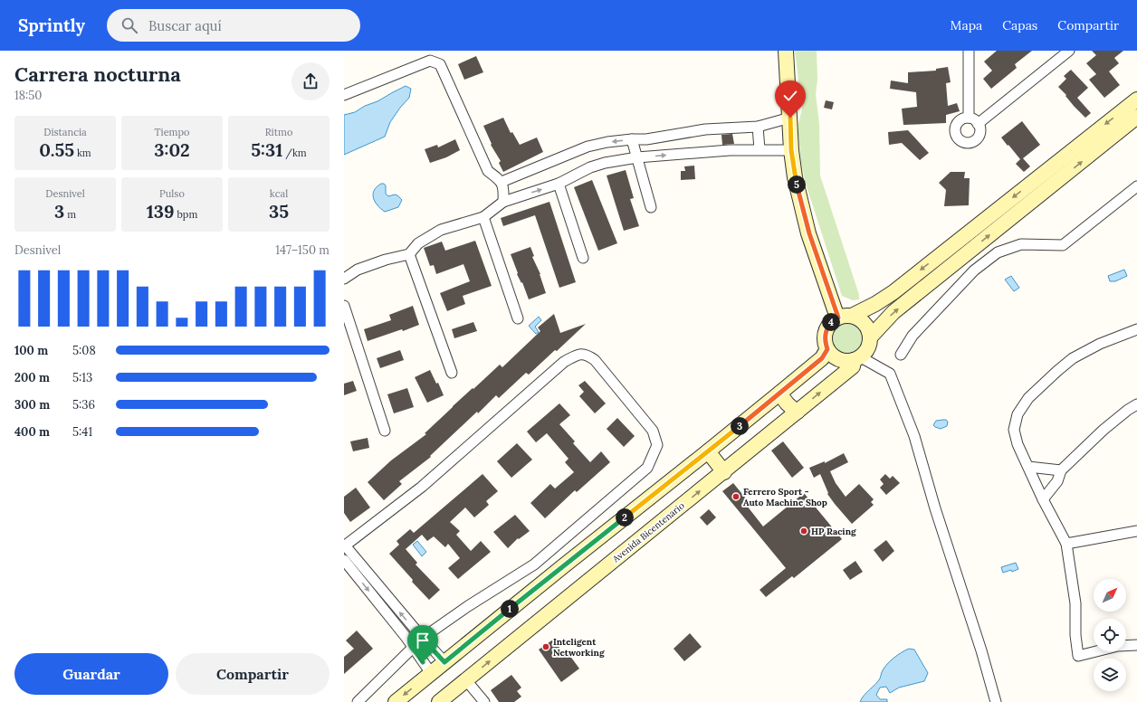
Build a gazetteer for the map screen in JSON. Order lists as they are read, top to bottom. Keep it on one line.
{"streets":{"street":["Avenida Bicentenario"]},"places":["Ferrero Sport - Auto Machine Shop","HP Racing","Inteligent Networking"],"north":"top right","page":{"header":"Sprintly","search":"Buscar aquí","nav":["Mapa","Capas","Compartir"],"heading":["Carrera nocturna","18:50"],"stats":[["Distancia","0.55 km"],["Tiempo","3:02"],["Ritmo","5:31 /km"],["Desnivel","3 m"],["Pulso","139 bpm"],["kcal","35"]],"pins":["5","4","3","2","1"],"chart":["Desnivel","147–150 m"],"list":[{"name":"100 m","note":"5:08"},{"name":"200 m","note":"5:13"},{"name":"300 m","note":"5:36"},{"name":"400 m","note":"5:41"}],"buttons":["Guardar","Compartir"]}}
